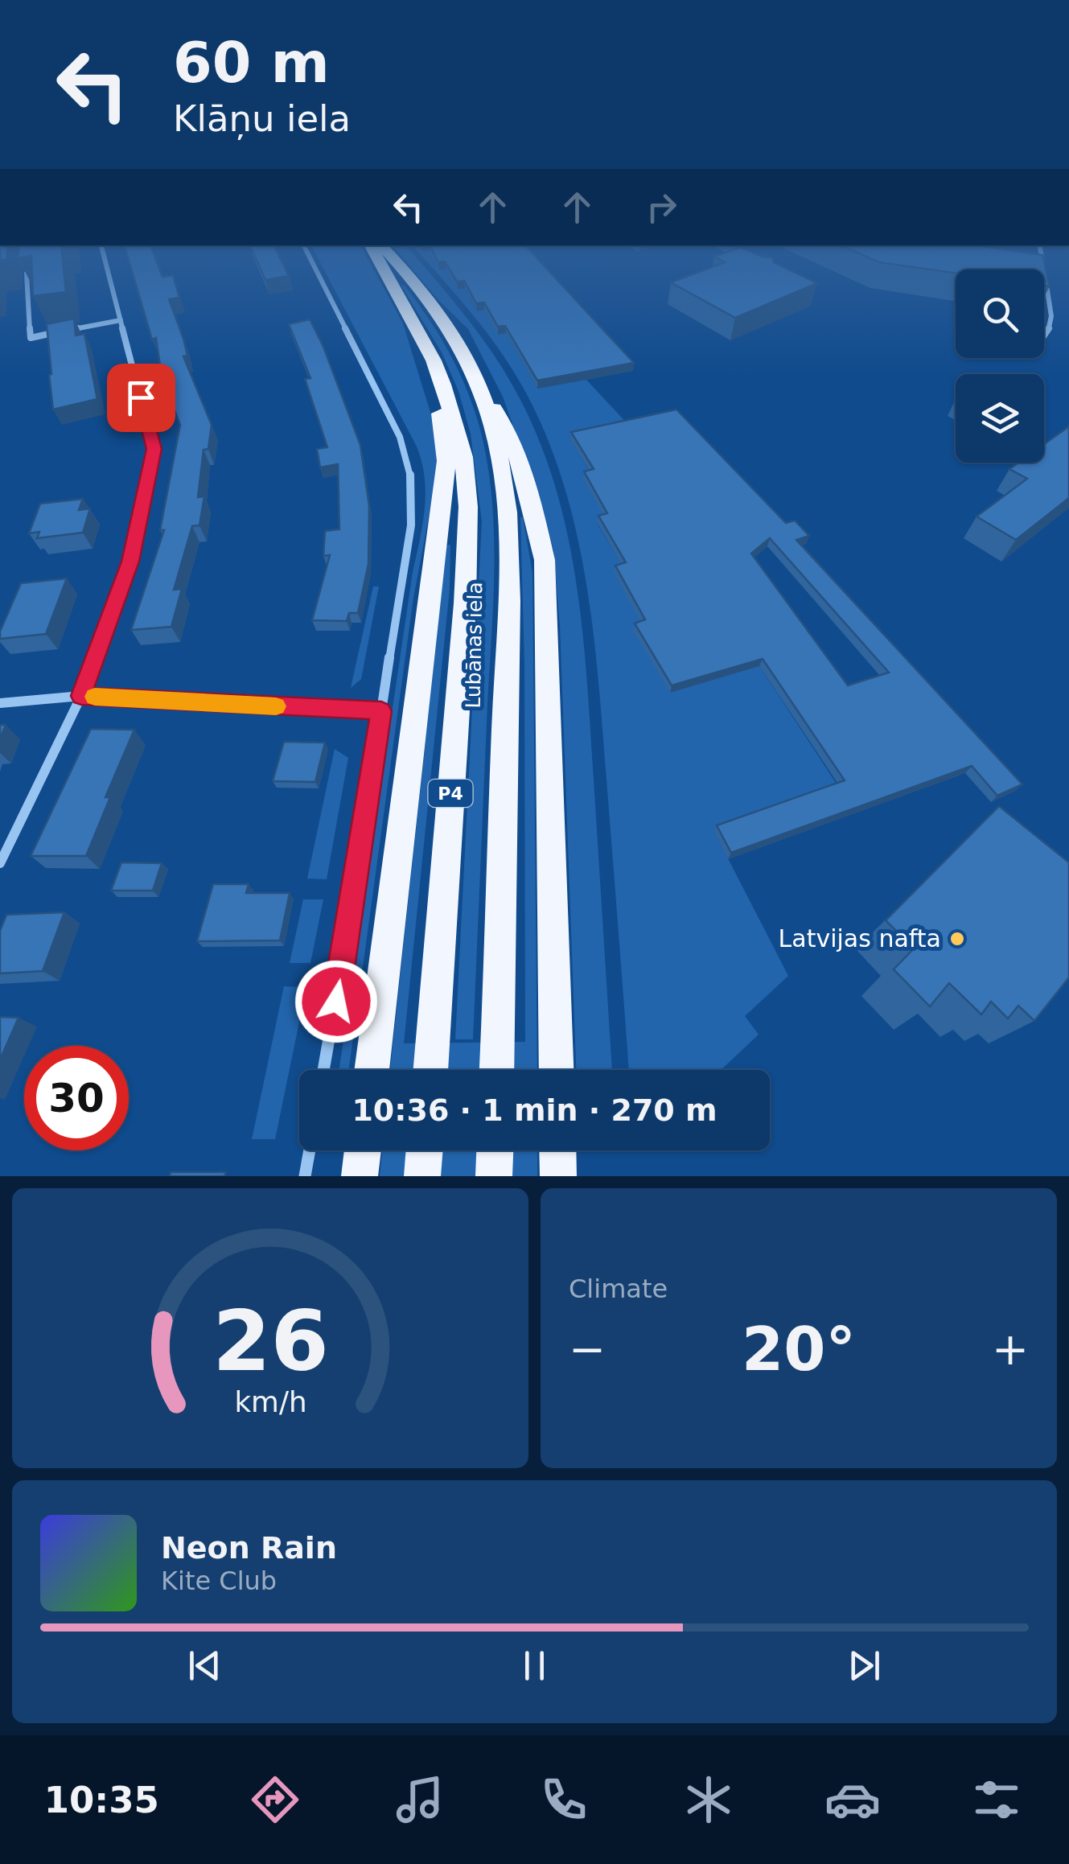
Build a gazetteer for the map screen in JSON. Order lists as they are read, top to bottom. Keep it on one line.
{"streets":{"highway":["Lubānas iela","P4"]},"places":["Latvijas nafta"],"page":{"turn":["60 m","Klāņu iela"],"limit":"30","trip":"10:36 · 1 min · 270 m","tile":"Climate","heat":["−","20°","+"],"song":["Neon Rain","Kite Club"],"tabs":"10:35","gauge":["26","km/h"]}}
